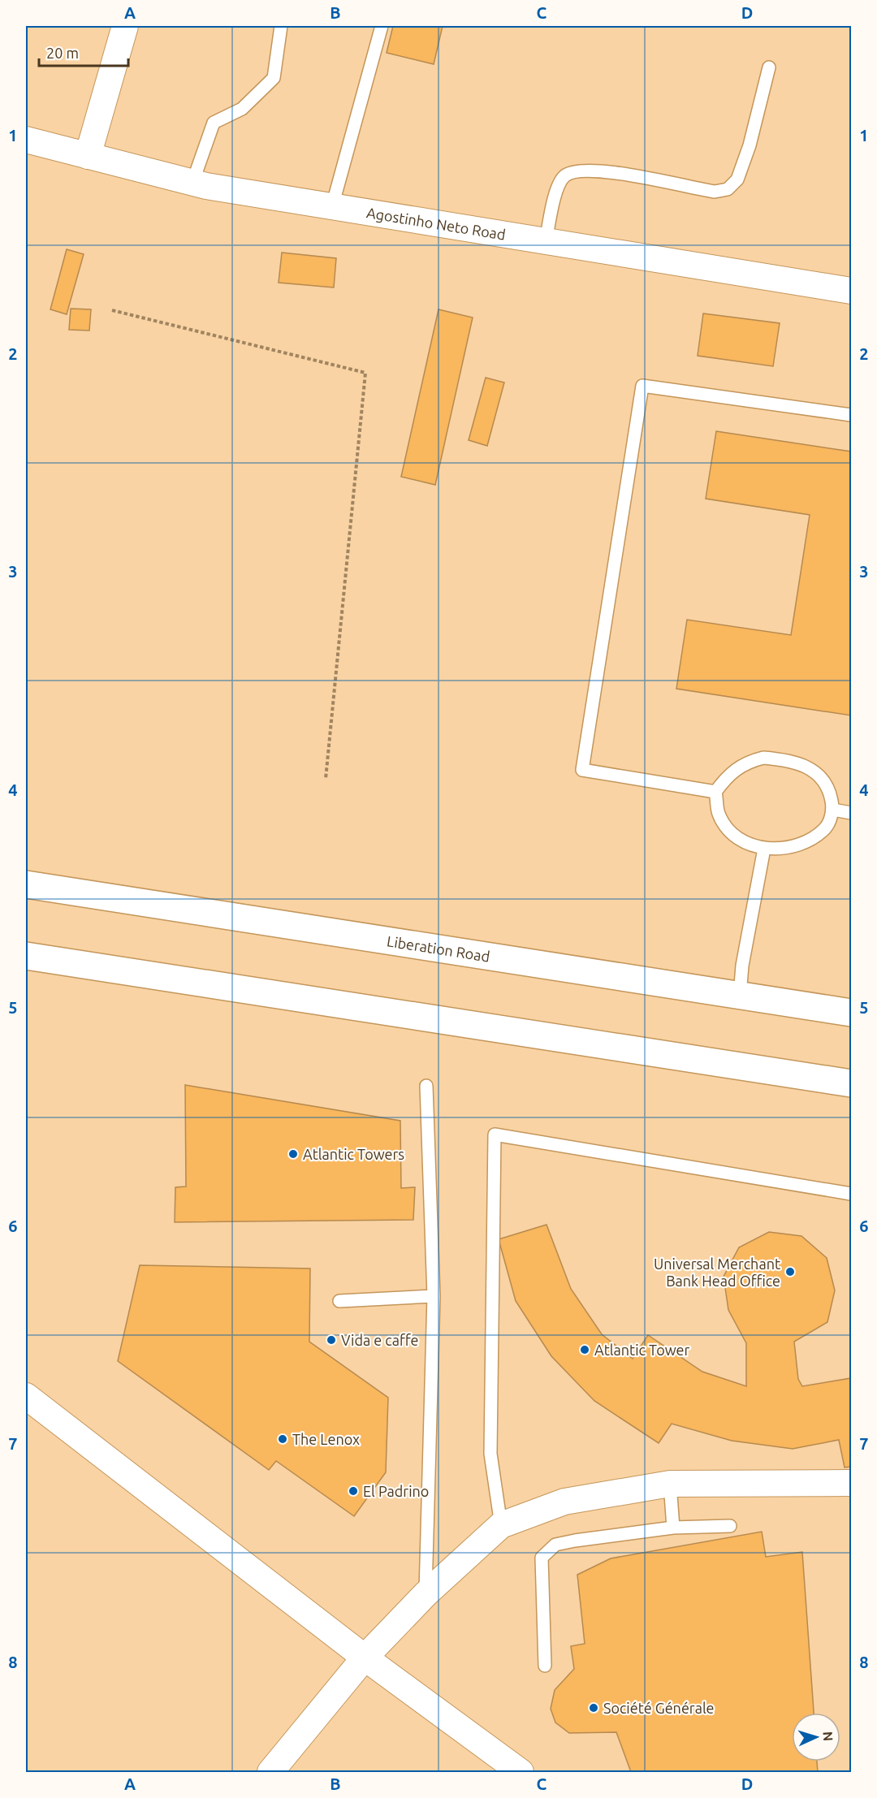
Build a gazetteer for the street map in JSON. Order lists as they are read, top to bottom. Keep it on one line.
{"streets":{"highway":["Liberation Road"],"street":["Agostinho Neto Road"]},"places":["Atlantic Towers","Universal Merchant Bank Head Office","Vida e caffe","Atlantic Tower","The Lenox","El Padrino","Société Générale"],"scale_bar":"20 m","north":"right","grid":{"columns":["A","B","C","D"],"rows":["1","2","3","4","5","6","7","8"]}}
